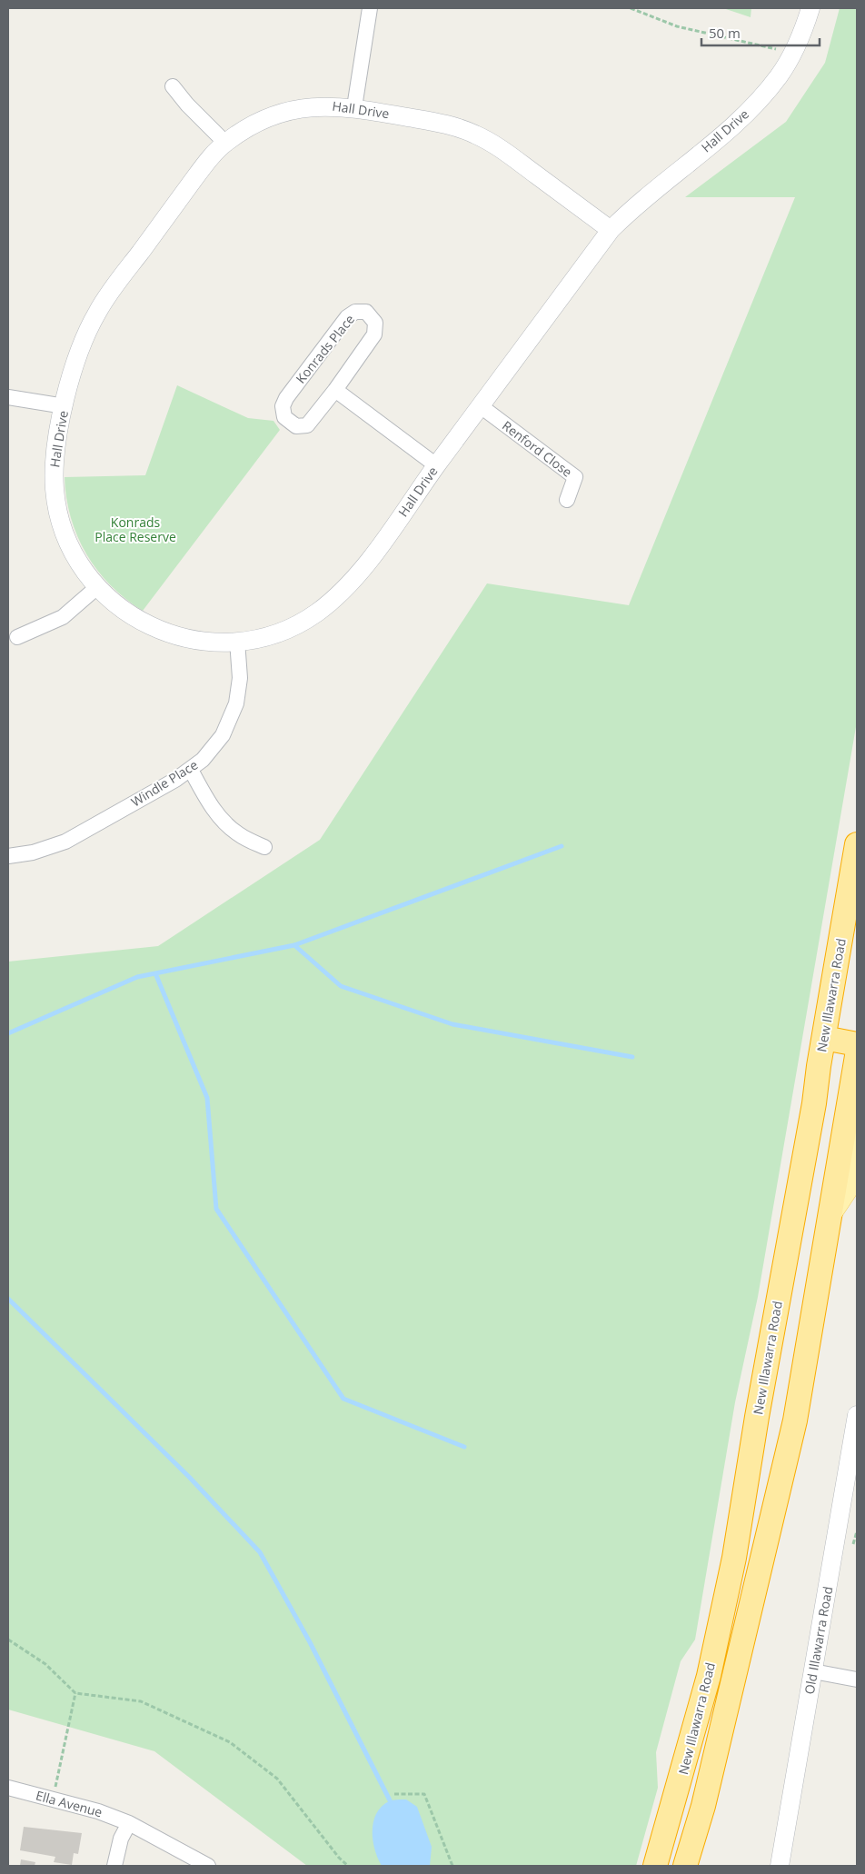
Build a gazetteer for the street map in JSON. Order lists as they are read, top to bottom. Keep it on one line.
{"streets":{"highway":["New Illawarra Road"],"street":["Hall Drive","Konrads Place","Renford Close","Windle Place","Old Illawarra Road","Ella Avenue"]},"crossings":[["Hall Drive","Renford Close"],["Hall Drive","Windle Place"]],"parks":["Konrads Place Reserve"],"scale_bar":"50 m"}
